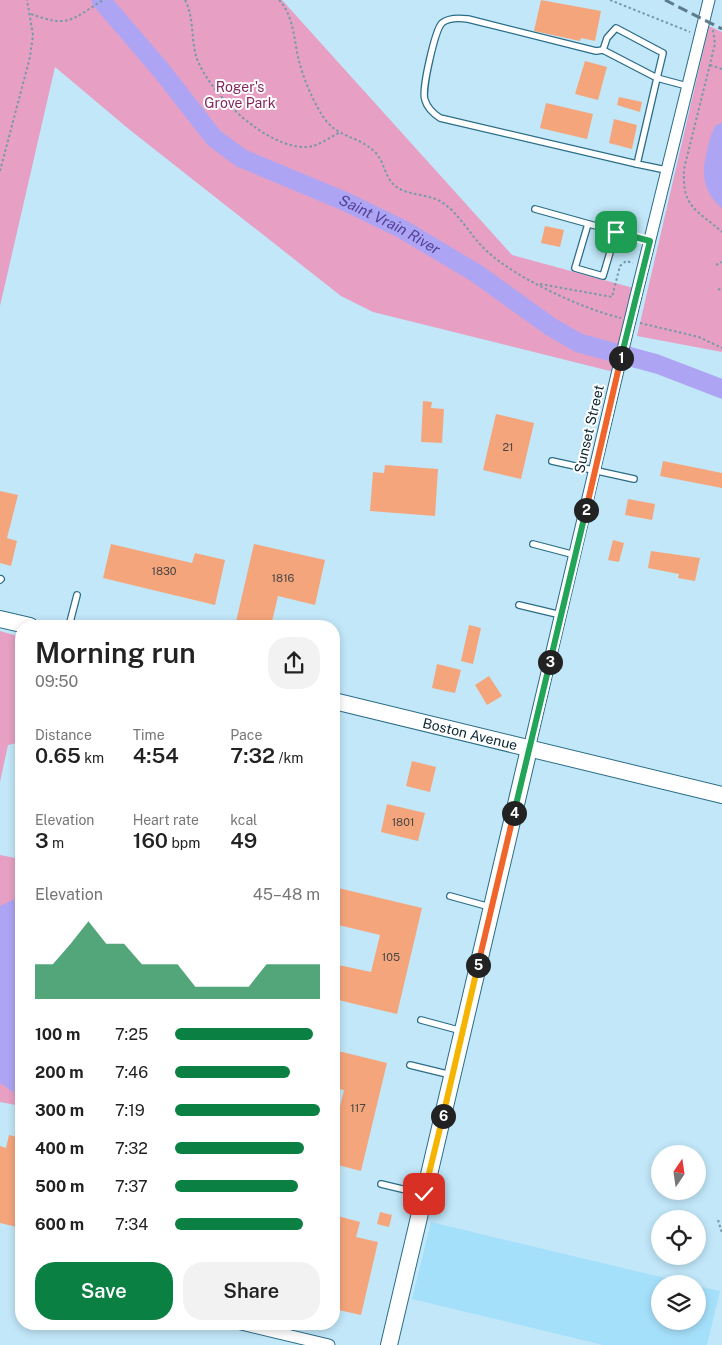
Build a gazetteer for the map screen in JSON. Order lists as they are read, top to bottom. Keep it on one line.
{"streets":{"street":["Sunset Street","Boston Avenue"]},"crossings":[["Sunset Street","Boston Avenue"]],"water":["Saint Vrain River"],"parks":["Roger's Grove Park"],"house_numbers":["21","1830","1816","1801","105","117"],"north":"top","page":{"pins":["1","2","3","4","5","6"],"heading":["Morning run","09:50"],"stats":[["Distance","0.65 km"],["Time","4:54"],["Pace","7:32 /km"],["Elevation","3 m"],["Heart rate","160 bpm"],["kcal","49"]],"chart":["Elevation","45–48 m"],"list":[{"name":"100 m","note":"7:25"},{"name":"200 m","note":"7:46"},{"name":"300 m","note":"7:19"},{"name":"400 m","note":"7:32"},{"name":"500 m","note":"7:37"},{"name":"600 m","note":"7:34"}],"buttons":["Save","Share"]}}
